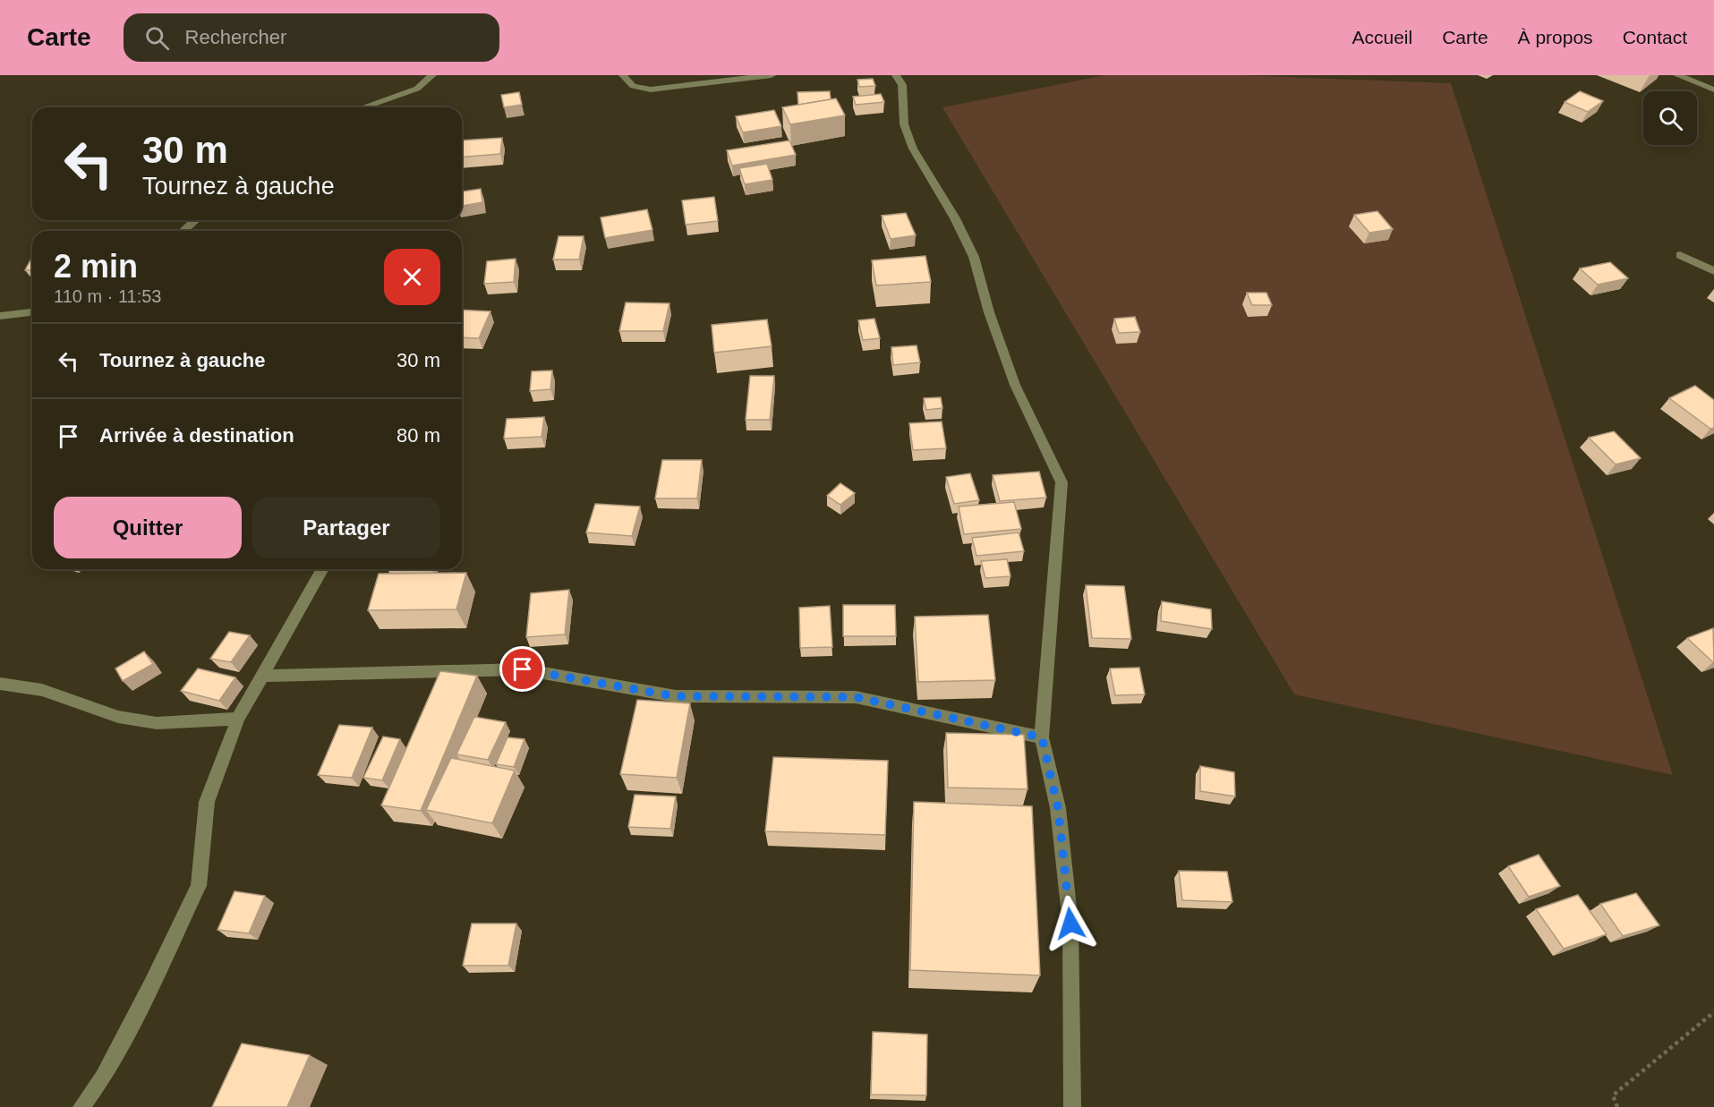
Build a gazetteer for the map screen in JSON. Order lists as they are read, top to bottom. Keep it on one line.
{"page":{"header":"Carte","search":"Rechercher","nav":["Accueil","Carte","À propos","Contact"],"turn":["30 m","Tournez à gauche"],"heading":["2 min","110 m · 11:53"],"list":[{"name":"Tournez à gauche","value":"30 m"},{"name":"Arrivée à destination","value":"80 m"}],"buttons":["Quitter","Partager"]}}
